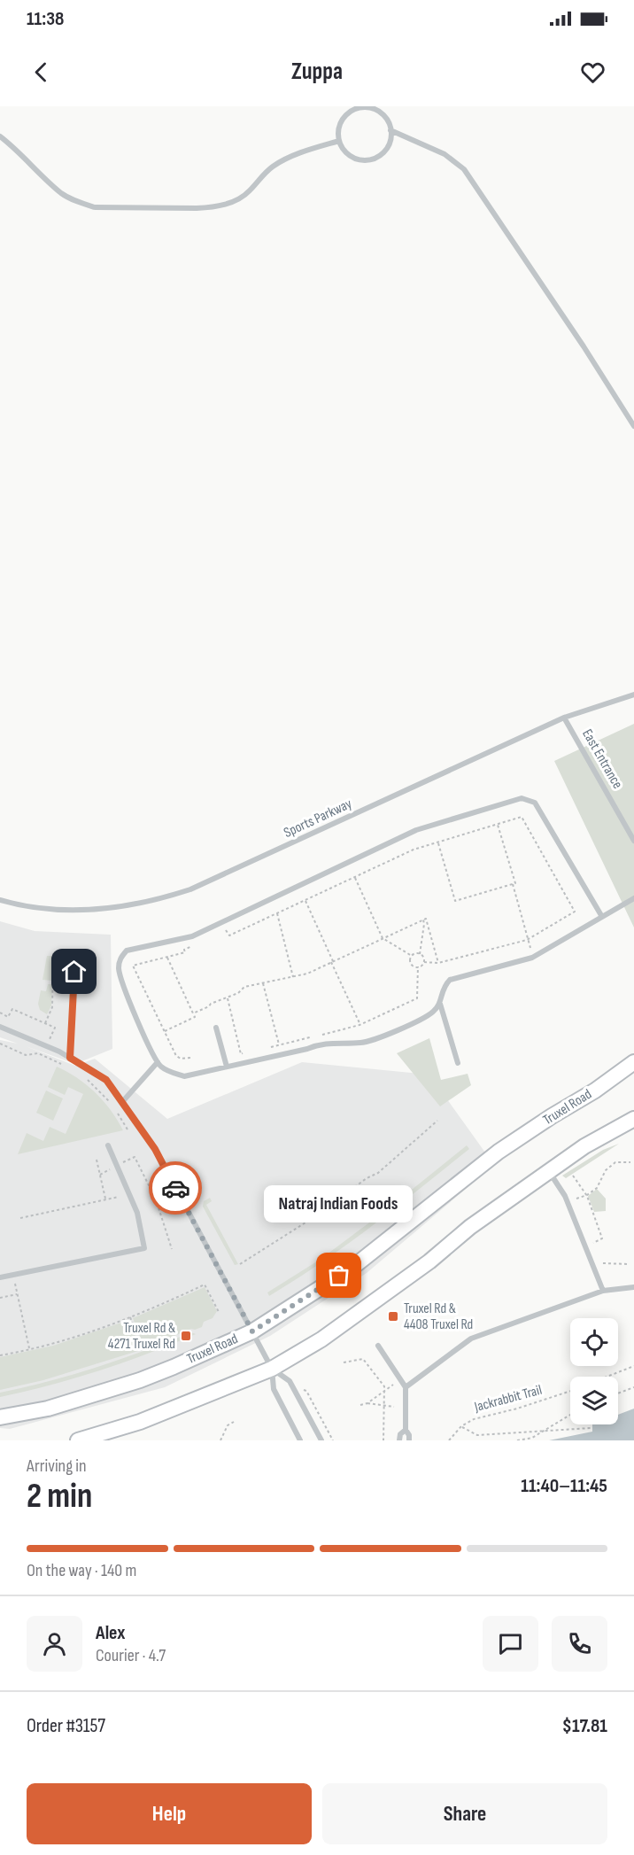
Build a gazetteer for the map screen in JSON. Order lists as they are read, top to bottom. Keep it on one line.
{"streets":{"main road":["Truxel Road"],"lane":["East Entrance","Sports Parkway"],"path":["Jackrabbit Trail"]},"crossings":[["East Entrance","Sports Parkway"]],"places":{"other":["Natraj Indian Foods"],"transit":["Truxel Rd & 4408 Truxel Rd","Truxel Rd & 4271 Truxel Rd"]},"page":{"status":"11:38","header":"Zuppa","bubble":"Natraj Indian Foods","heading":["2 min","Arriving in","11:40–11:45"],"panel":["Alex","Courier · 4.7","Order #3157","$17.81"],"bar":"On the way · 140 m","buttons":["Help","Share"]}}
